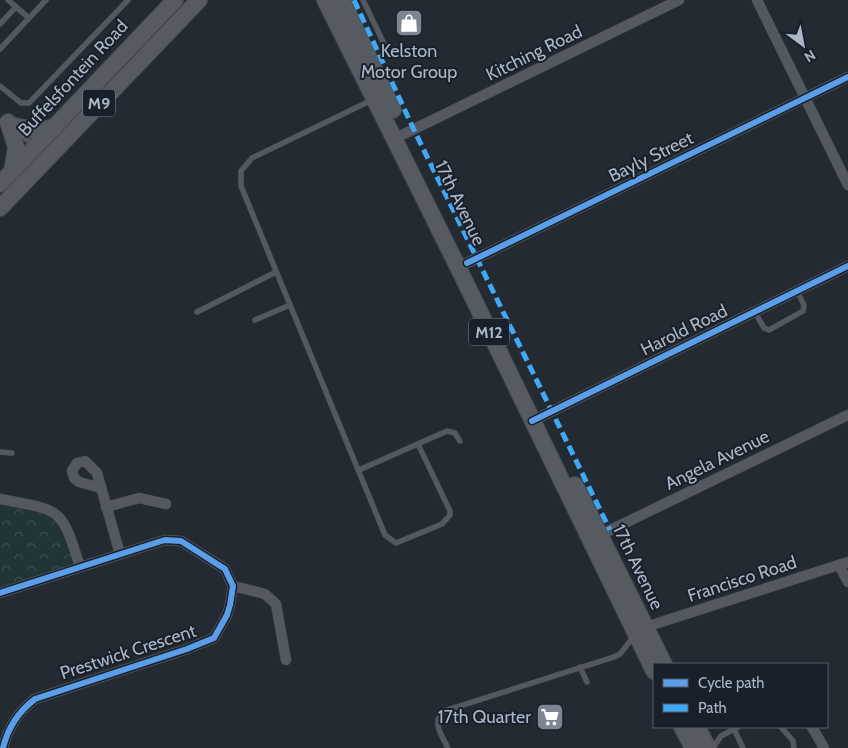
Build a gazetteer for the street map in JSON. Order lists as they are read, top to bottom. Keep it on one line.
{"streets":{"main road":["Buffelsfontein Road","M9","17th Avenue","M12"],"street":["Kitching Road","Bayly Street","Harold Road","Angela Avenue","Francisco Road","Prestwick Crescent"]},"crossings":[["Kitching Road","17th Avenue"],["Bayly Street","17th Avenue"],["17th Avenue","Harold Road"],["17th Avenue","M12"],["17th Avenue","Angela Avenue"],["17th Avenue","Francisco Road"],["M12","Francisco Road"]],"places":{"shop":["Kelston Motor Group"],"supermarket":["17th Quarter"]},"legend":["Cycle path","Path"],"north":"bottom right"}
